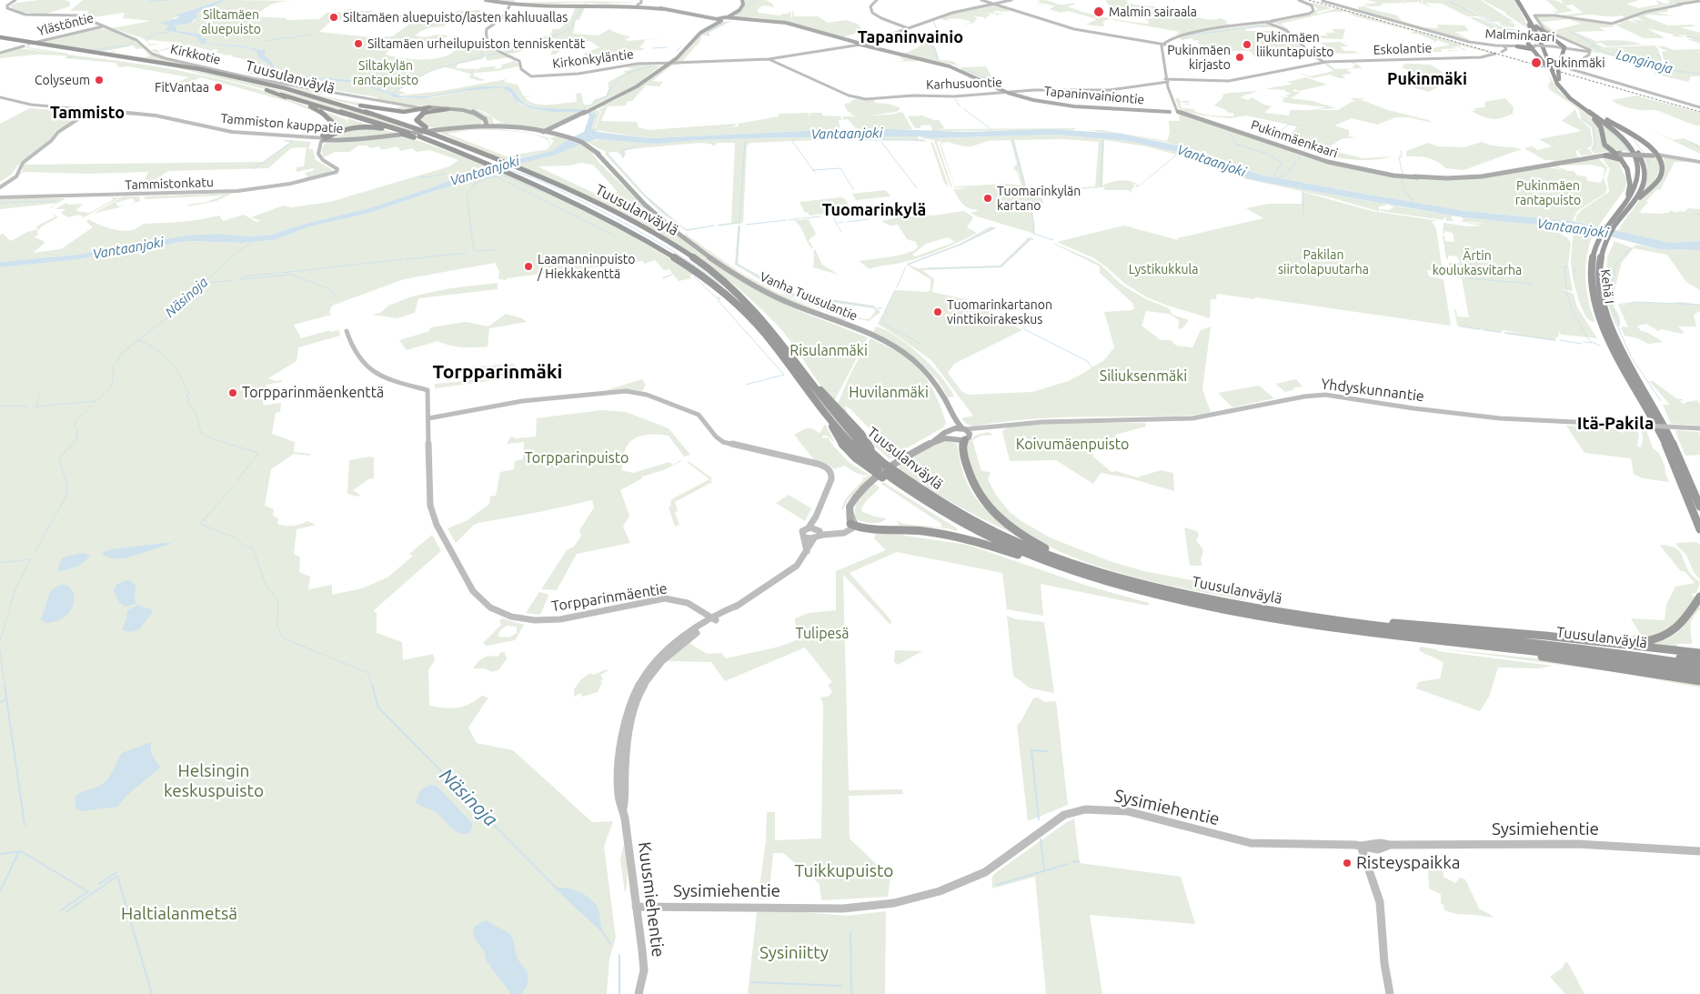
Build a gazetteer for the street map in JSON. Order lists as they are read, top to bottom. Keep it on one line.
{"streets":{"highway":["Tuusulanväylä","Kehä I"],"main road":["Malminkaari","Kirkkotie","Kirkonkyläntie","Tapaninvainiontie","Tammiston kauppatie","Pukinmäenkaari","Vanha Tuusulantie"],"street":["Ylästöntie","Eskolantie","Karhusuontie","Tammistonkatu","Yhdyskunnantie","Torpparinmäentie","Sysimiehentie","Kuusmiehentie"]},"crossings":[["Ylästöntie","Kirkkotie"],["Eskolantie","Karhusuontie"],["Kirkkotie","Tammiston kauppatie"],["Kirkonkyläntie","Karhusuontie"],["Kirkonkyläntie","Tapaninvainiontie"],["Tuusulanväylä","Tammiston kauppatie"],["Karhusuontie","Tapaninvainiontie"],["Tapaninvainiontie","Pukinmäenkaari"],["Tammiston kauppatie","Tammistonkatu"],["Tammiston kauppatie","Vanha Tuusulantie"],["Vanha Tuusulantie","Yhdyskunnantie"],["Torpparinmäentie","Kuusmiehentie"],["Sysimiehentie","Kuusmiehentie"]],"districts":["Tapaninvainio","Pukinmäki","Tammisto","Tuomarinkylä","Torpparinmäki","Itä-Pakila"],"water":["Longinoja","Vantaanjoki","Näsinoja"],"parks":["Siltamäen aluepuisto","Siltakylän rantapuisto","Pukinmäen rantapuisto","Pakilan siirtolapuutarha","Ärtin koulukasvitarha","Lystikukkula","Risulanmäki","Siliuksenmäki","Huvilanmäki","Koivumäenpuisto","Torpparinpuisto","Tulipesä","Helsingin keskuspuisto","Tuikkupuisto","Haltialanmetsä","Sysiniitty"],"places":["Malmin sairaala","Siltamäen aluepuisto/lasten kahluuallas","Siltamäen urheilupuiston tenniskentät","Pukinmäen liikuntapuisto","Pukinmäen kirjasto","Pukinmäki","Colyseum","FitVantaa","Tuomarinkylän kartano","Laamanninpuisto / Hiekkakenttä","Tuomarinkartanon vinttikoirakeskus","Torpparinmäenkenttä","Risteyspaikka"]}
